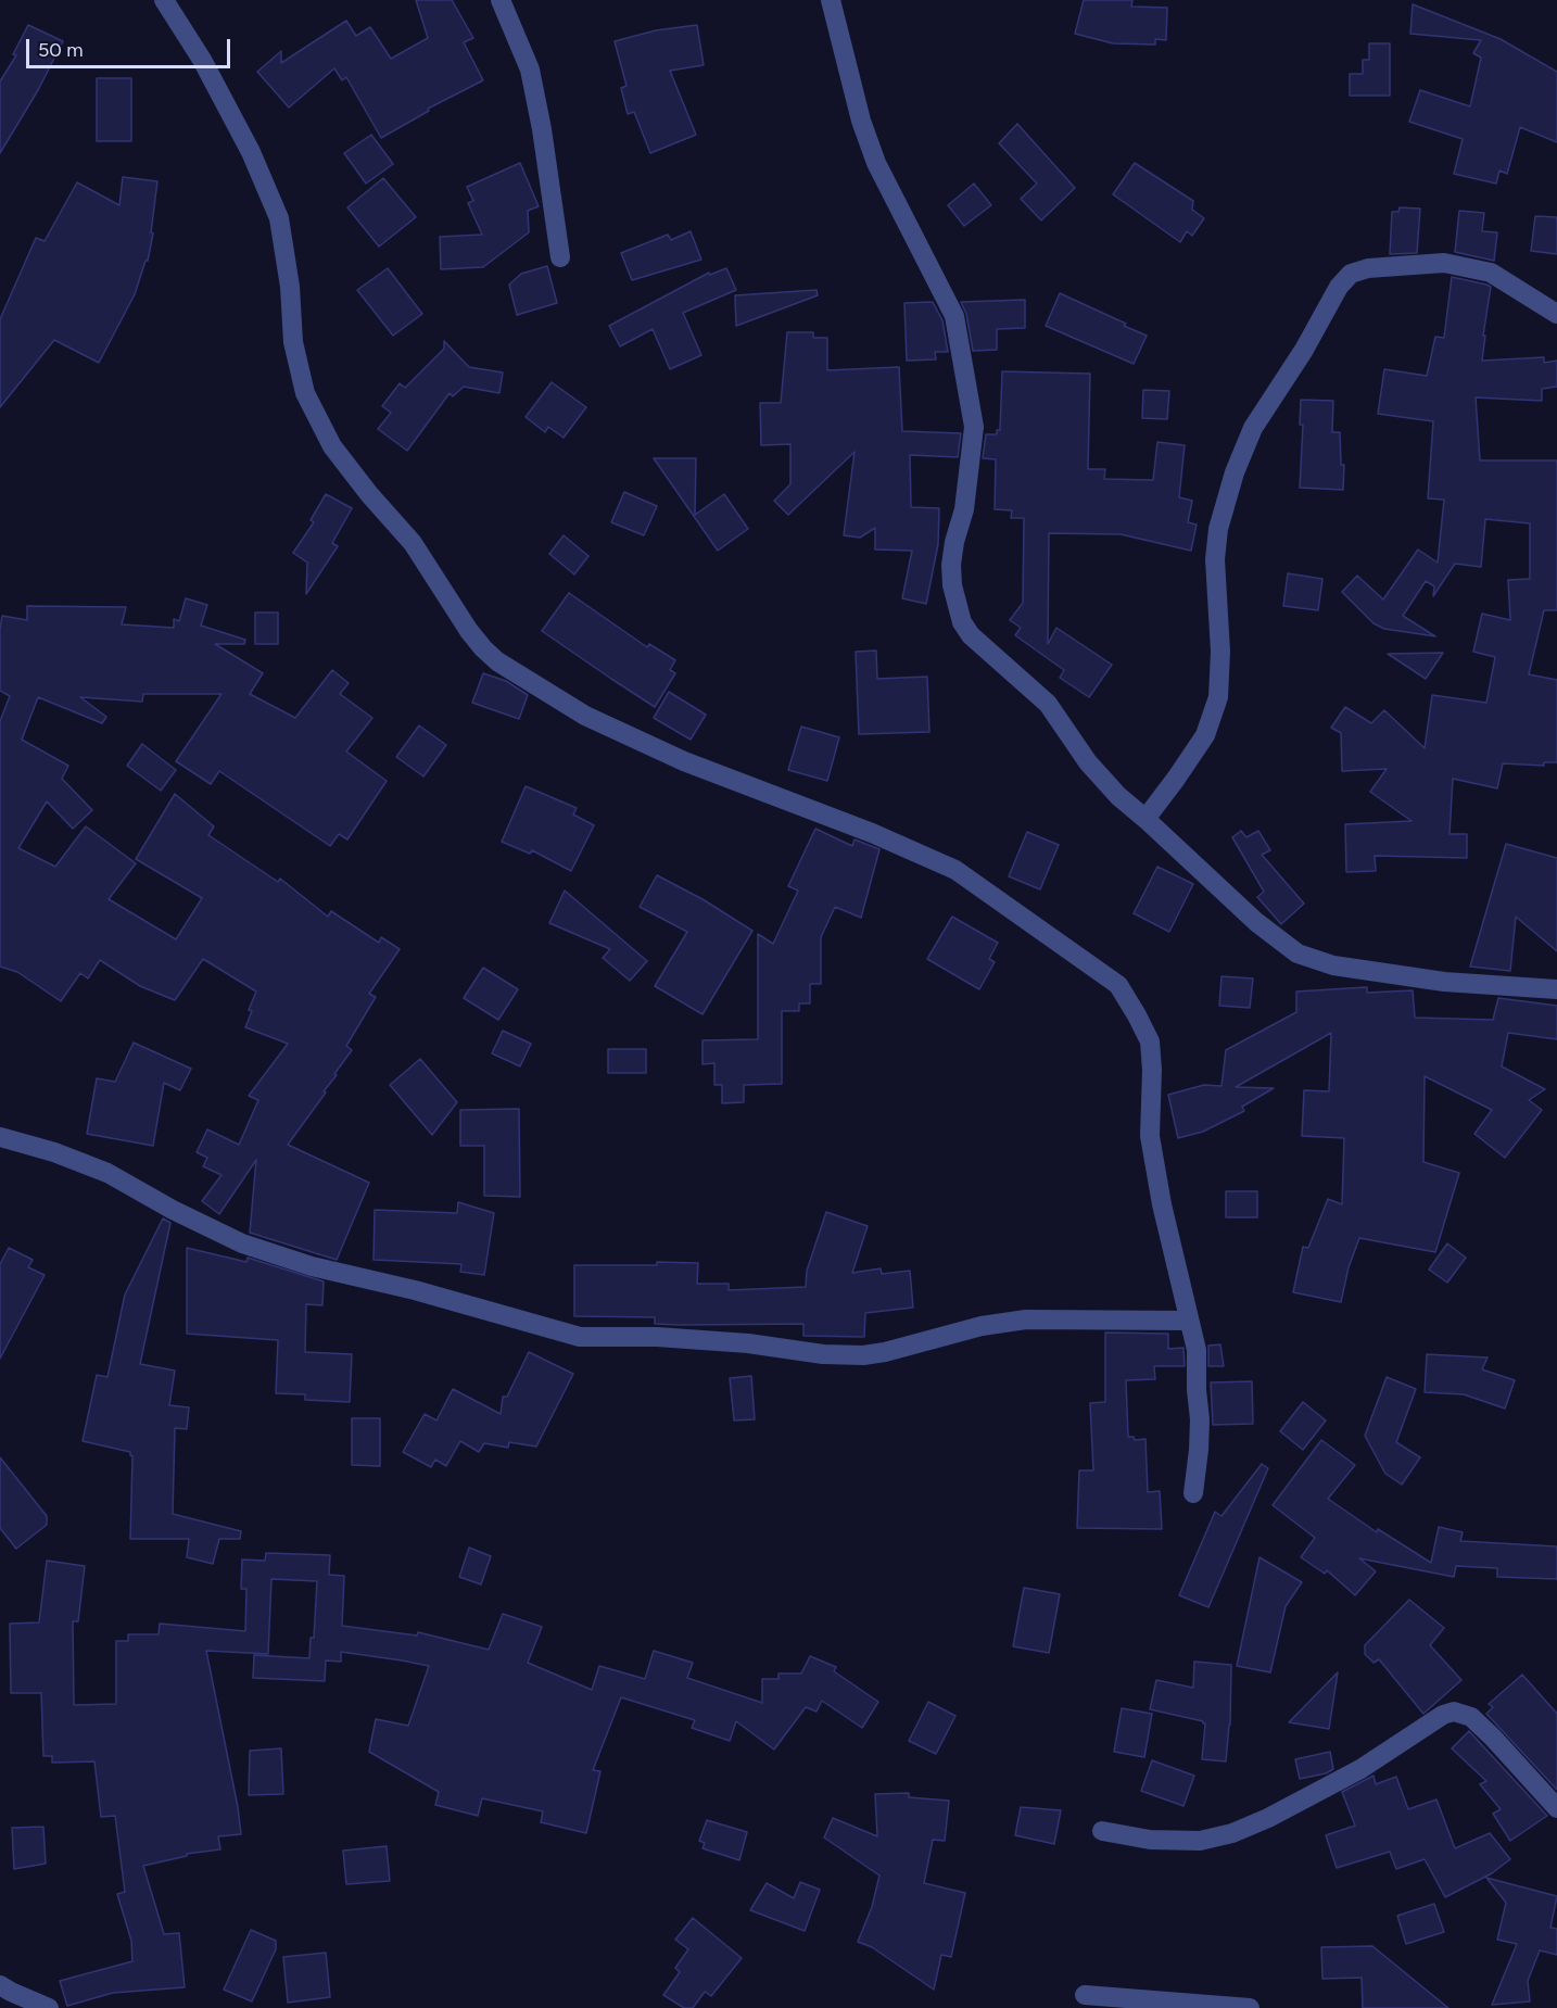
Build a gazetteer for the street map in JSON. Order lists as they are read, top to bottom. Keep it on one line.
{"scale_bar":"50 m"}
